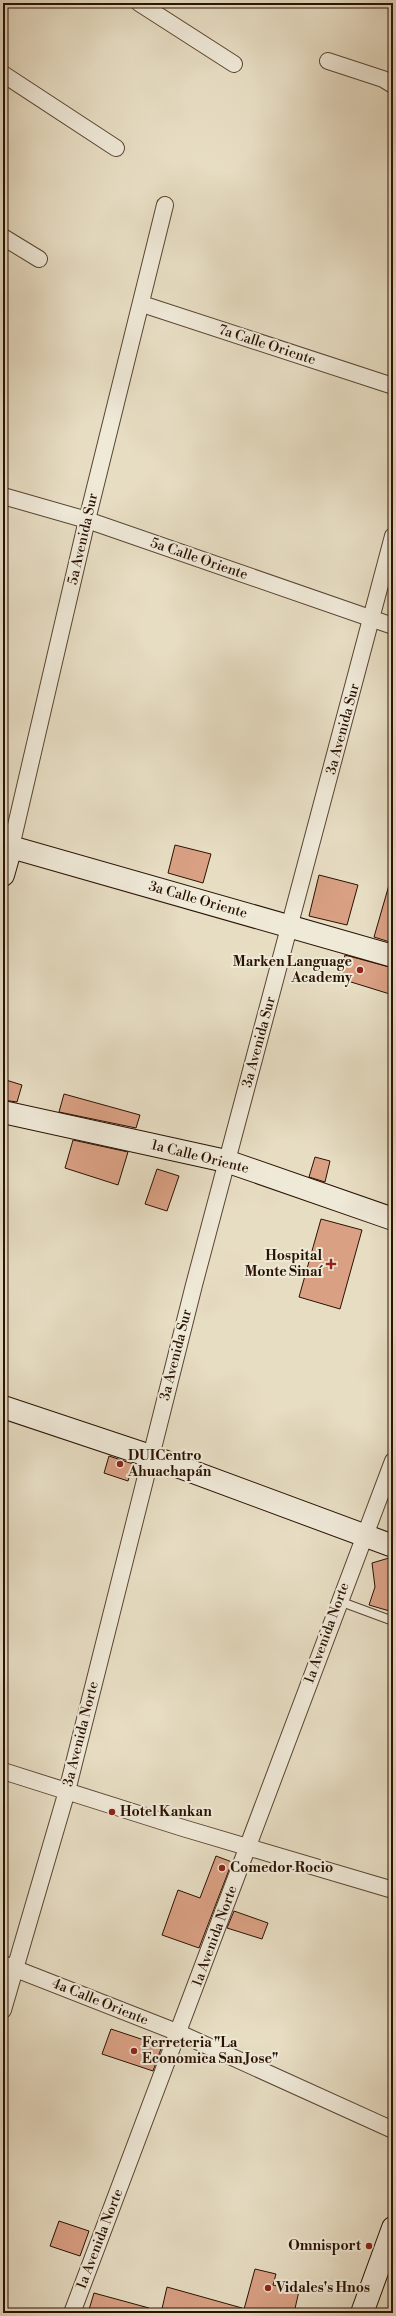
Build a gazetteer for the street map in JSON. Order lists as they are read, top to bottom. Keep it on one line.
{"streets":{"main road":["5a Avenida Sur","3a Calle Oriente","1a Calle Oriente"],"street":["7a Calle Oriente","5a Calle Oriente","3a Avenida Sur","1a Avenida Norte","3a Avenida Norte","4a Calle Oriente"]},"crossings":[["7a Calle Oriente","5a Avenida Sur"],["5a Avenida Sur","5a Calle Oriente"],["5a Avenida Sur","3a Calle Oriente"],["5a Calle Oriente","3a Avenida Sur"],["3a Avenida Sur","3a Calle Oriente"],["3a Avenida Sur","1a Calle Oriente"],["3a Avenida Sur","3a Avenida Norte"],["1a Avenida Norte","4a Calle Oriente"],["3a Avenida Norte","4a Calle Oriente"]],"places":{"other":["Marken Language Academy","DUICentro Ahuachapán","Hotel Kankan","Comedor Rocio","Ferreteria \"La Economica San Jose\"","Omnisport","Vidales's Hnos"],"health":["Hospital Monte Sinaí"]}}
